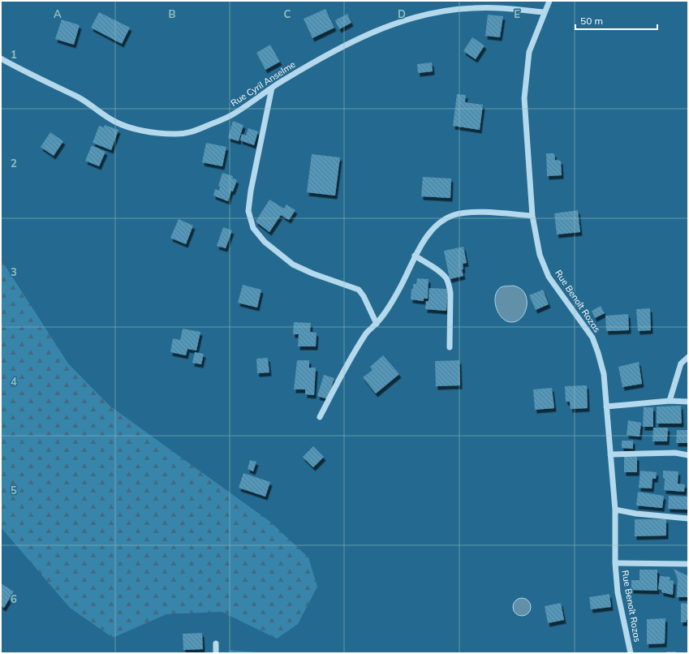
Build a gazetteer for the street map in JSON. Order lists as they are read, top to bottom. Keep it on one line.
{"streets":{"street":["Rue Cyril Anselme","Rue Benoît Rozas"]},"crossings":[["Rue Cyril Anselme","Rue Benoît Rozas"]],"scale_bar":"50 m","grid":{"columns":["A","B","C","D","E"],"rows":["1","2","3","4","5","6"]}}
